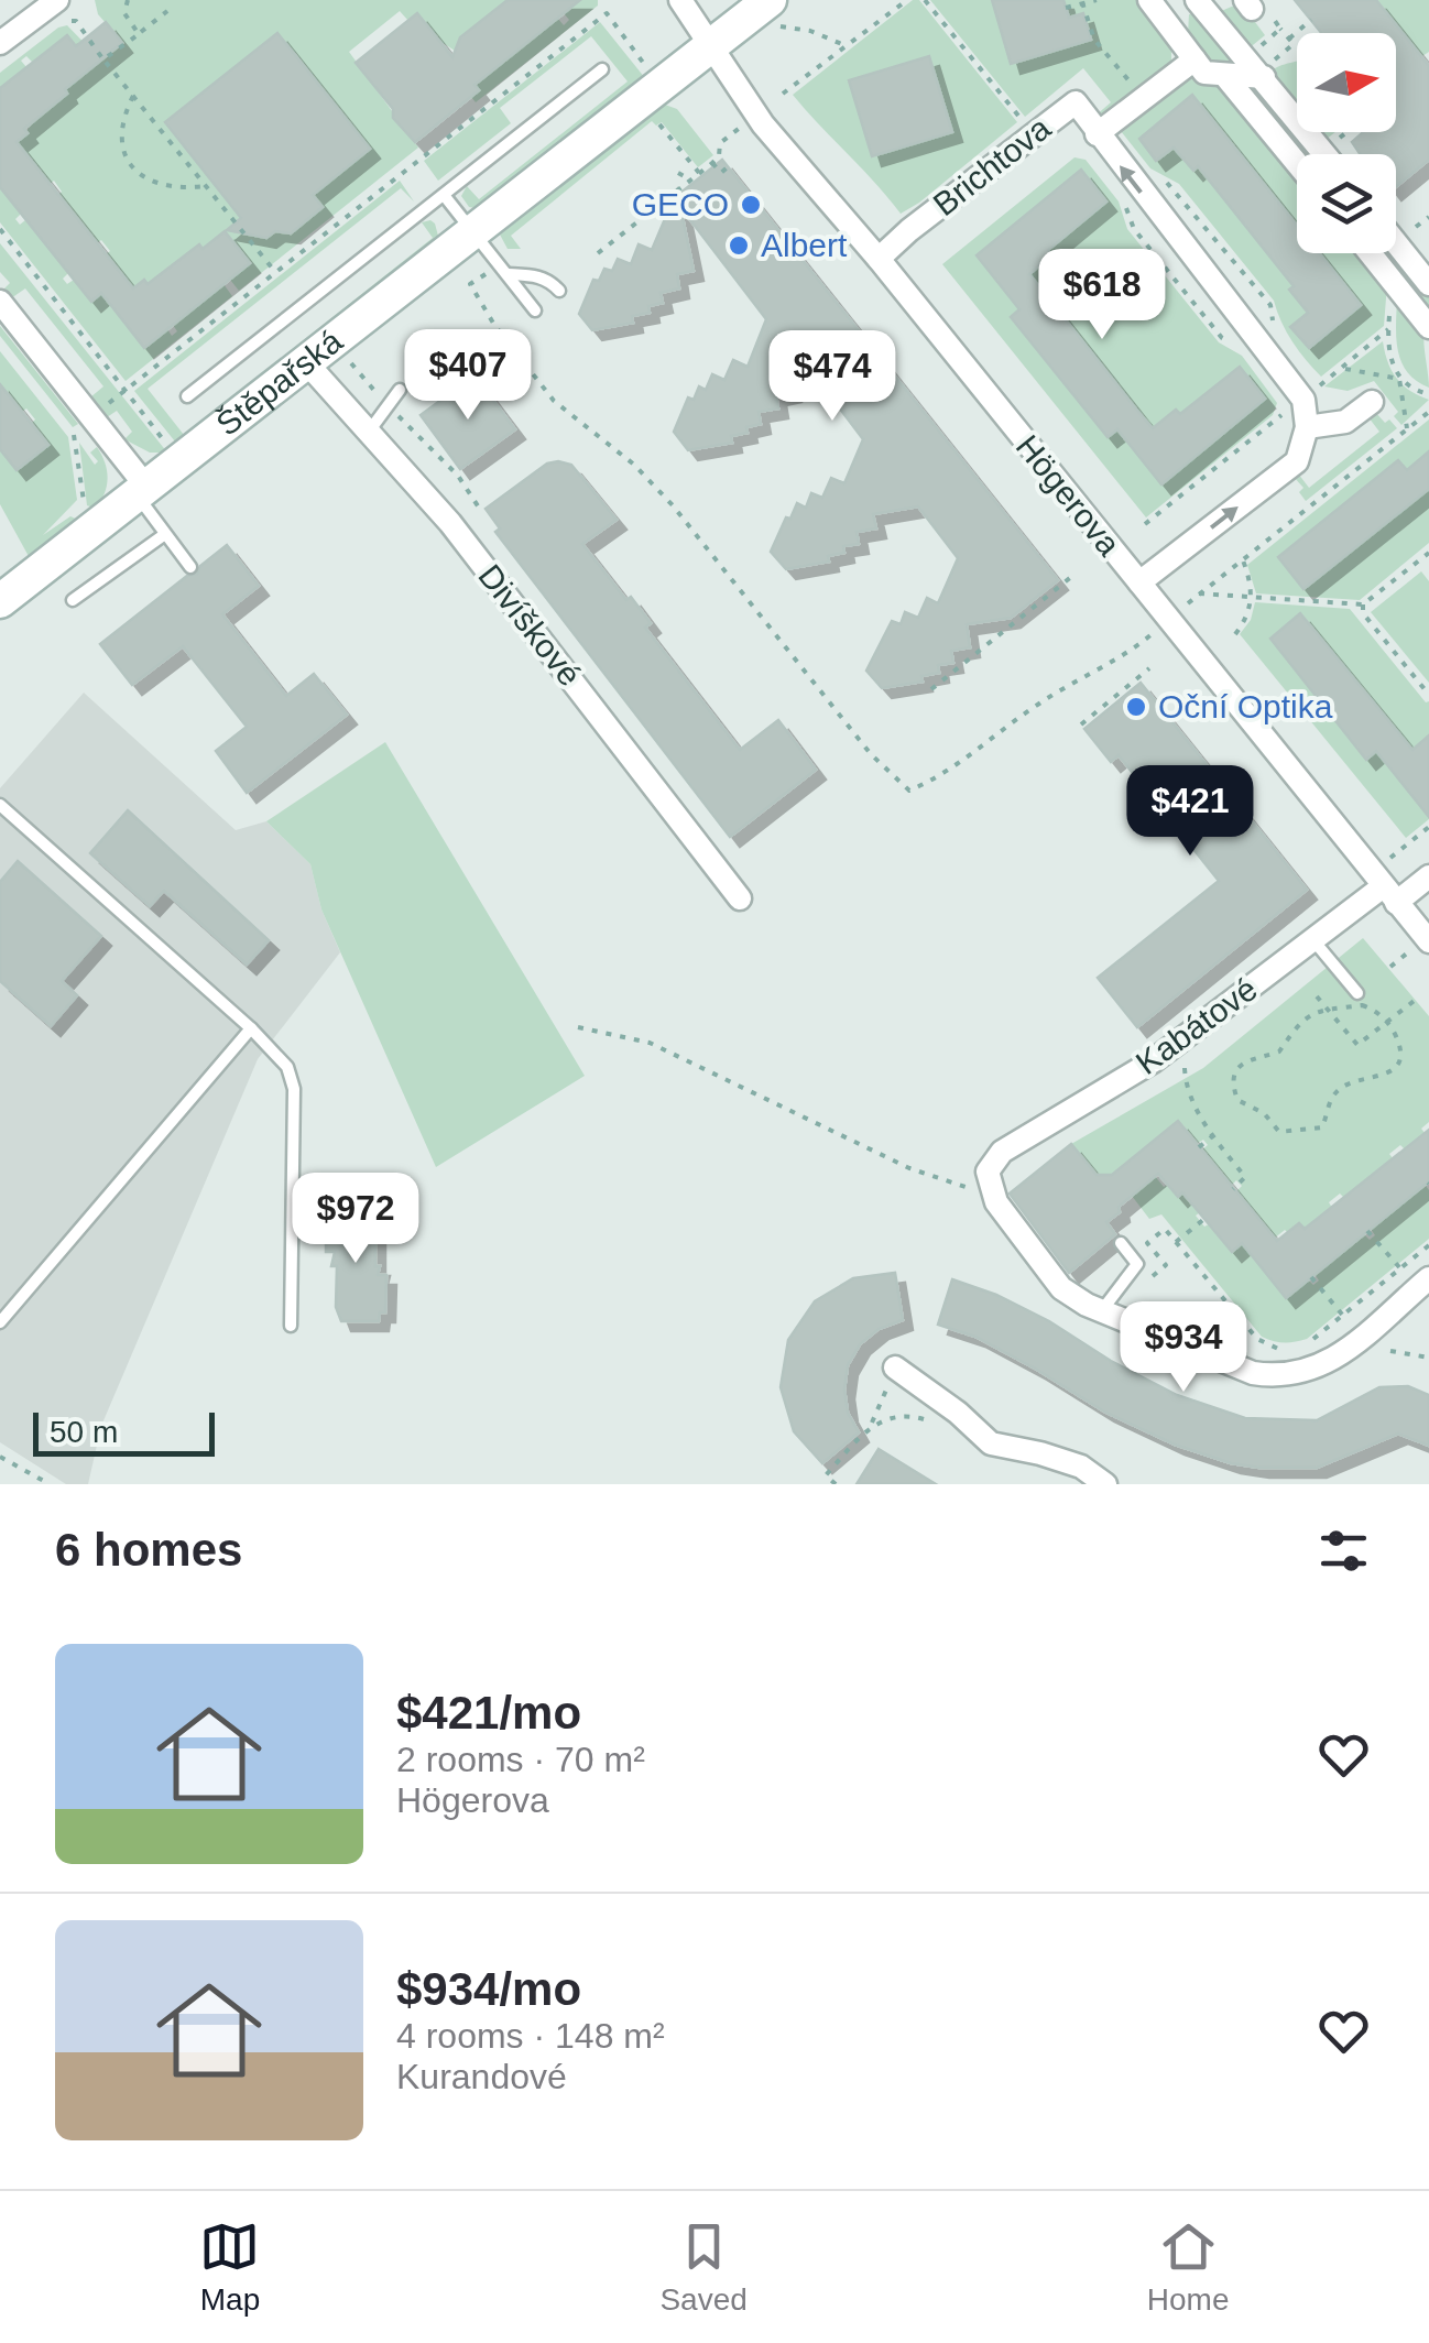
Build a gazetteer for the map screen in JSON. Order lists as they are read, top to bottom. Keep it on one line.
{"streets":{"street":["Brichtova","Štěpařská","Högerova","Divíškové","Kabátové"]},"crossings":[["Brichtova","Högerova"],["Štěpařská","Högerova"],["Štěpařská","Divíškové"],["Högerova","Kabátové"]],"places":["GECO","Albert","Oční Optika"],"scale_bar":"50 m","north":"right","page":{"price":["$618","$407","$474","$421","$972","$934"],"scale":"50 m","heading":"6 homes","list":[{"name":"$421/mo","note":"2 rooms · 70 m² · Högerova"},{"name":"$934/mo","note":"4 rooms · 148 m² · Kurandové"}],"tabs":["Map","Saved","Home"]}}
